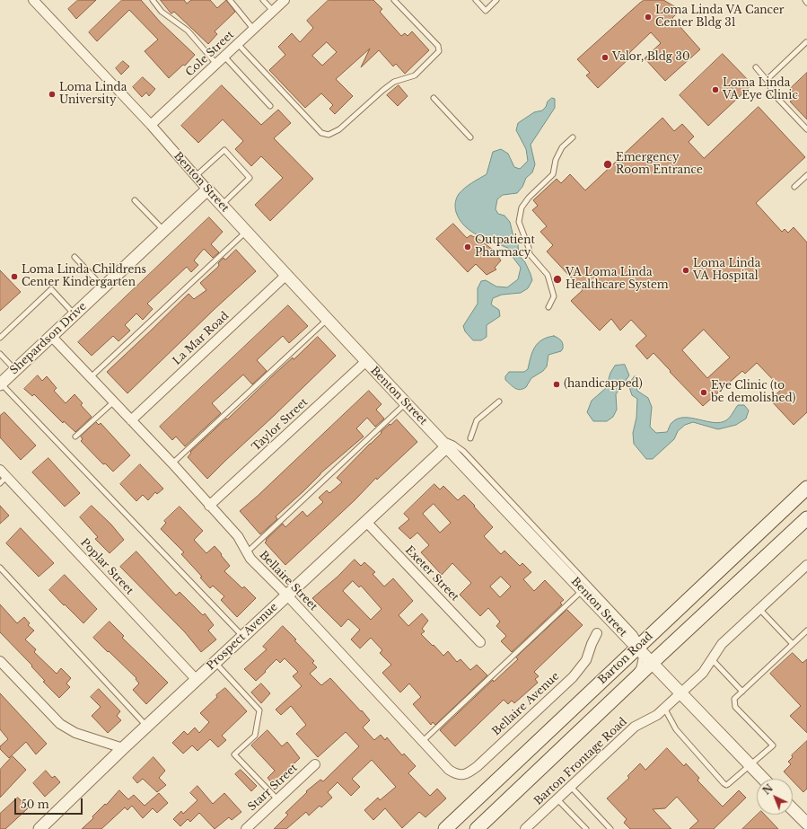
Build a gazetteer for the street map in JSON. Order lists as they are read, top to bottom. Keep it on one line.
{"streets":{"main road":["Barton Road"],"street":["Cole Street","Benton Street","Shepardson Drive","La Mar Road","Taylor Street","Poplar Street","Exeter Street","Bellaire Street","Prospect Avenue","Bellaire Avenue","Barton Frontage Road","Starr Street"]},"crossings":[["Cole Street","Benton Street"],["Benton Street","Shepardson Drive"],["Benton Street","La Mar Road"],["Benton Street","Taylor Street"],["Benton Street","Prospect Avenue"],["Benton Street","Barton Road"],["Benton Street","Barton Frontage Road"],["Shepardson Drive","Bellaire Street"],["La Mar Road","Bellaire Street"],["Taylor Street","Bellaire Street"],["Poplar Street","Prospect Avenue"],["Exeter Street","Prospect Avenue"],["Bellaire Street","Prospect Avenue"],["Bellaire Street","Bellaire Avenue"]],"places":["Loma Linda VA Cancer Center Bldg 31","Valor, Bldg 30","Loma Linda VA Eye Clinic","Loma Linda University","Emergency Room Entrance","Outpatient Pharmacy","Loma Linda VA Hospital","Loma Linda Childrens Center Kindergarten","VA Loma Linda Healthcare System","(handicapped)","Eye Clinic (to be demolished)"],"scale_bar":"50 m","north":"top left"}
